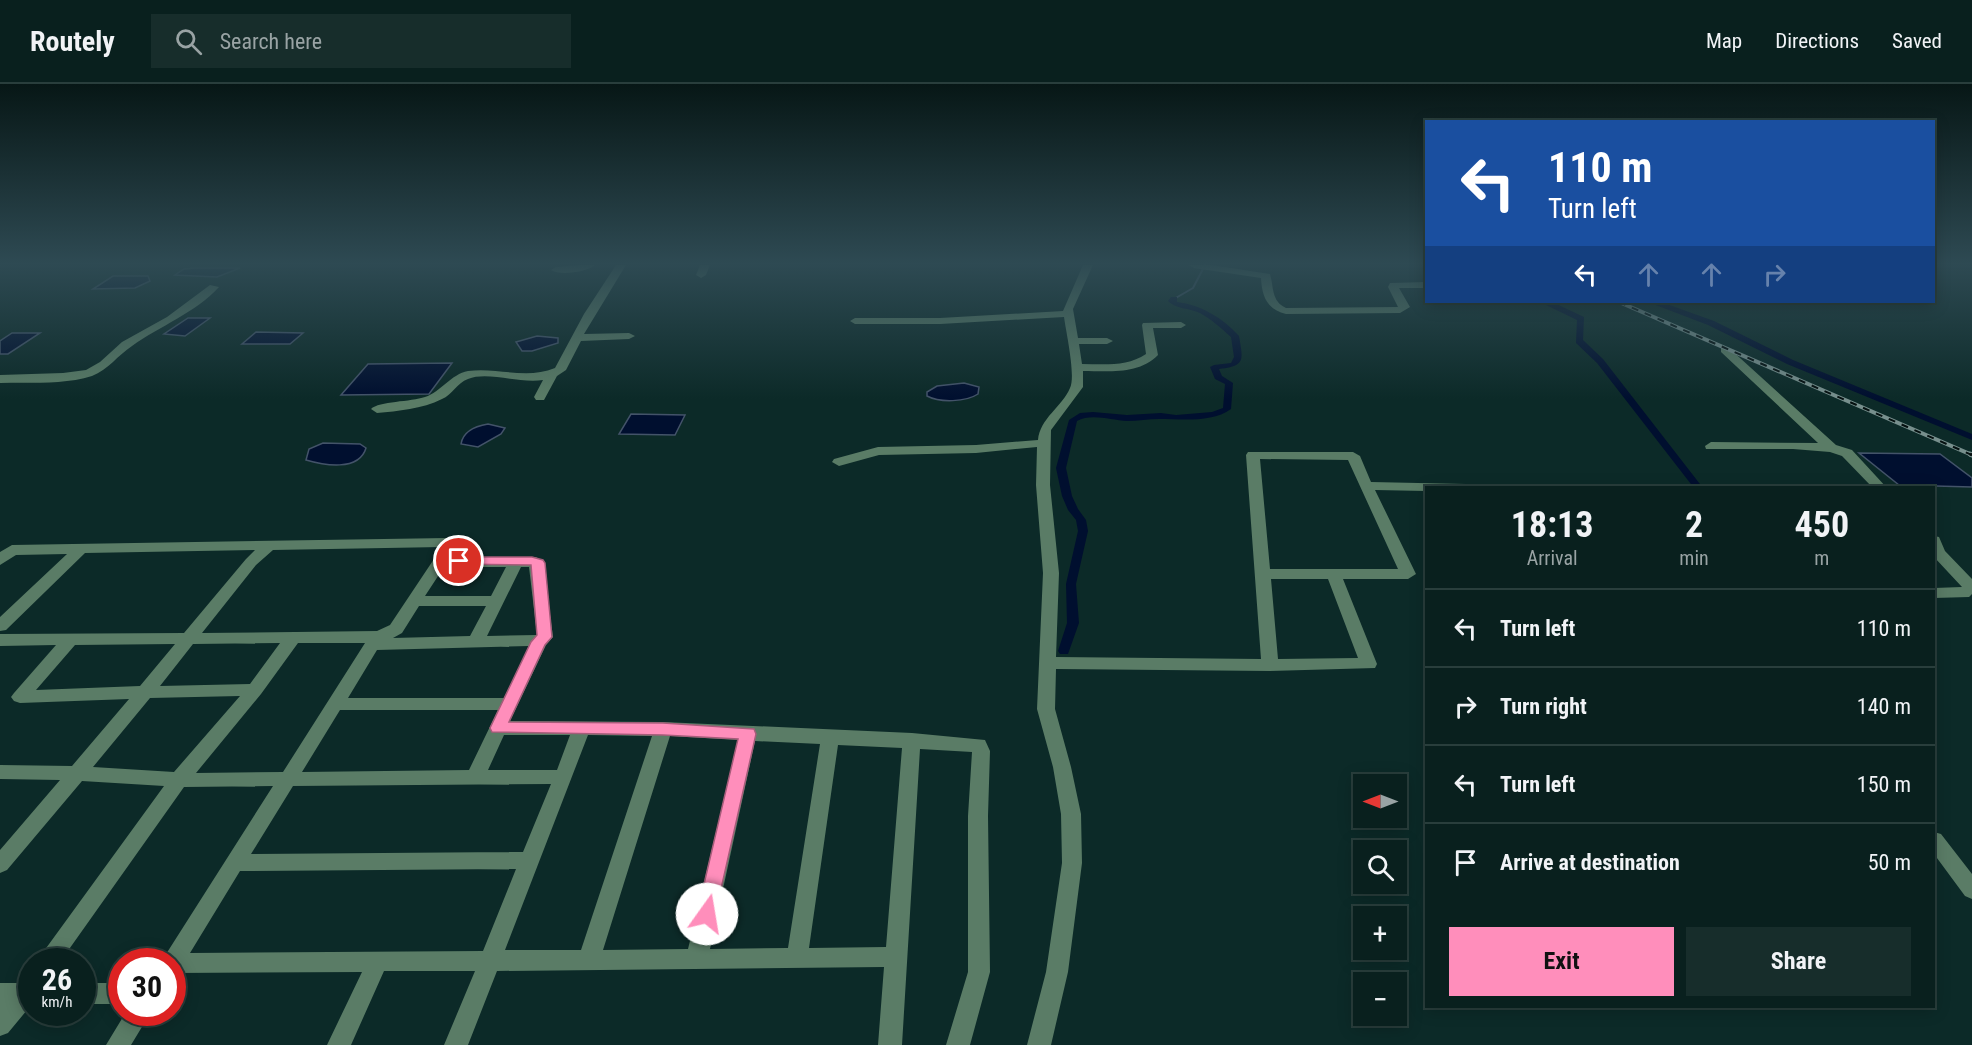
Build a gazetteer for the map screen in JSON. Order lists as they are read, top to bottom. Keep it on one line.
{"north":"left","page":{"header":"Routely","search":"Search here","nav":["Map","Directions","Saved"],"turn":["110 m","Turn left"],"eta":["18:13","Arrival","2","min","450","m"],"list":[{"name":"Turn left","value":"110 m"},{"name":"Turn right","value":"140 m"},{"name":"Turn left","value":"150 m"},{"name":"Arrive at destination","value":"50 m"}],"map_buttons":["+","−"],"buttons":["Exit","Share"],"speed":"26 km/h","limit":"30"}}
